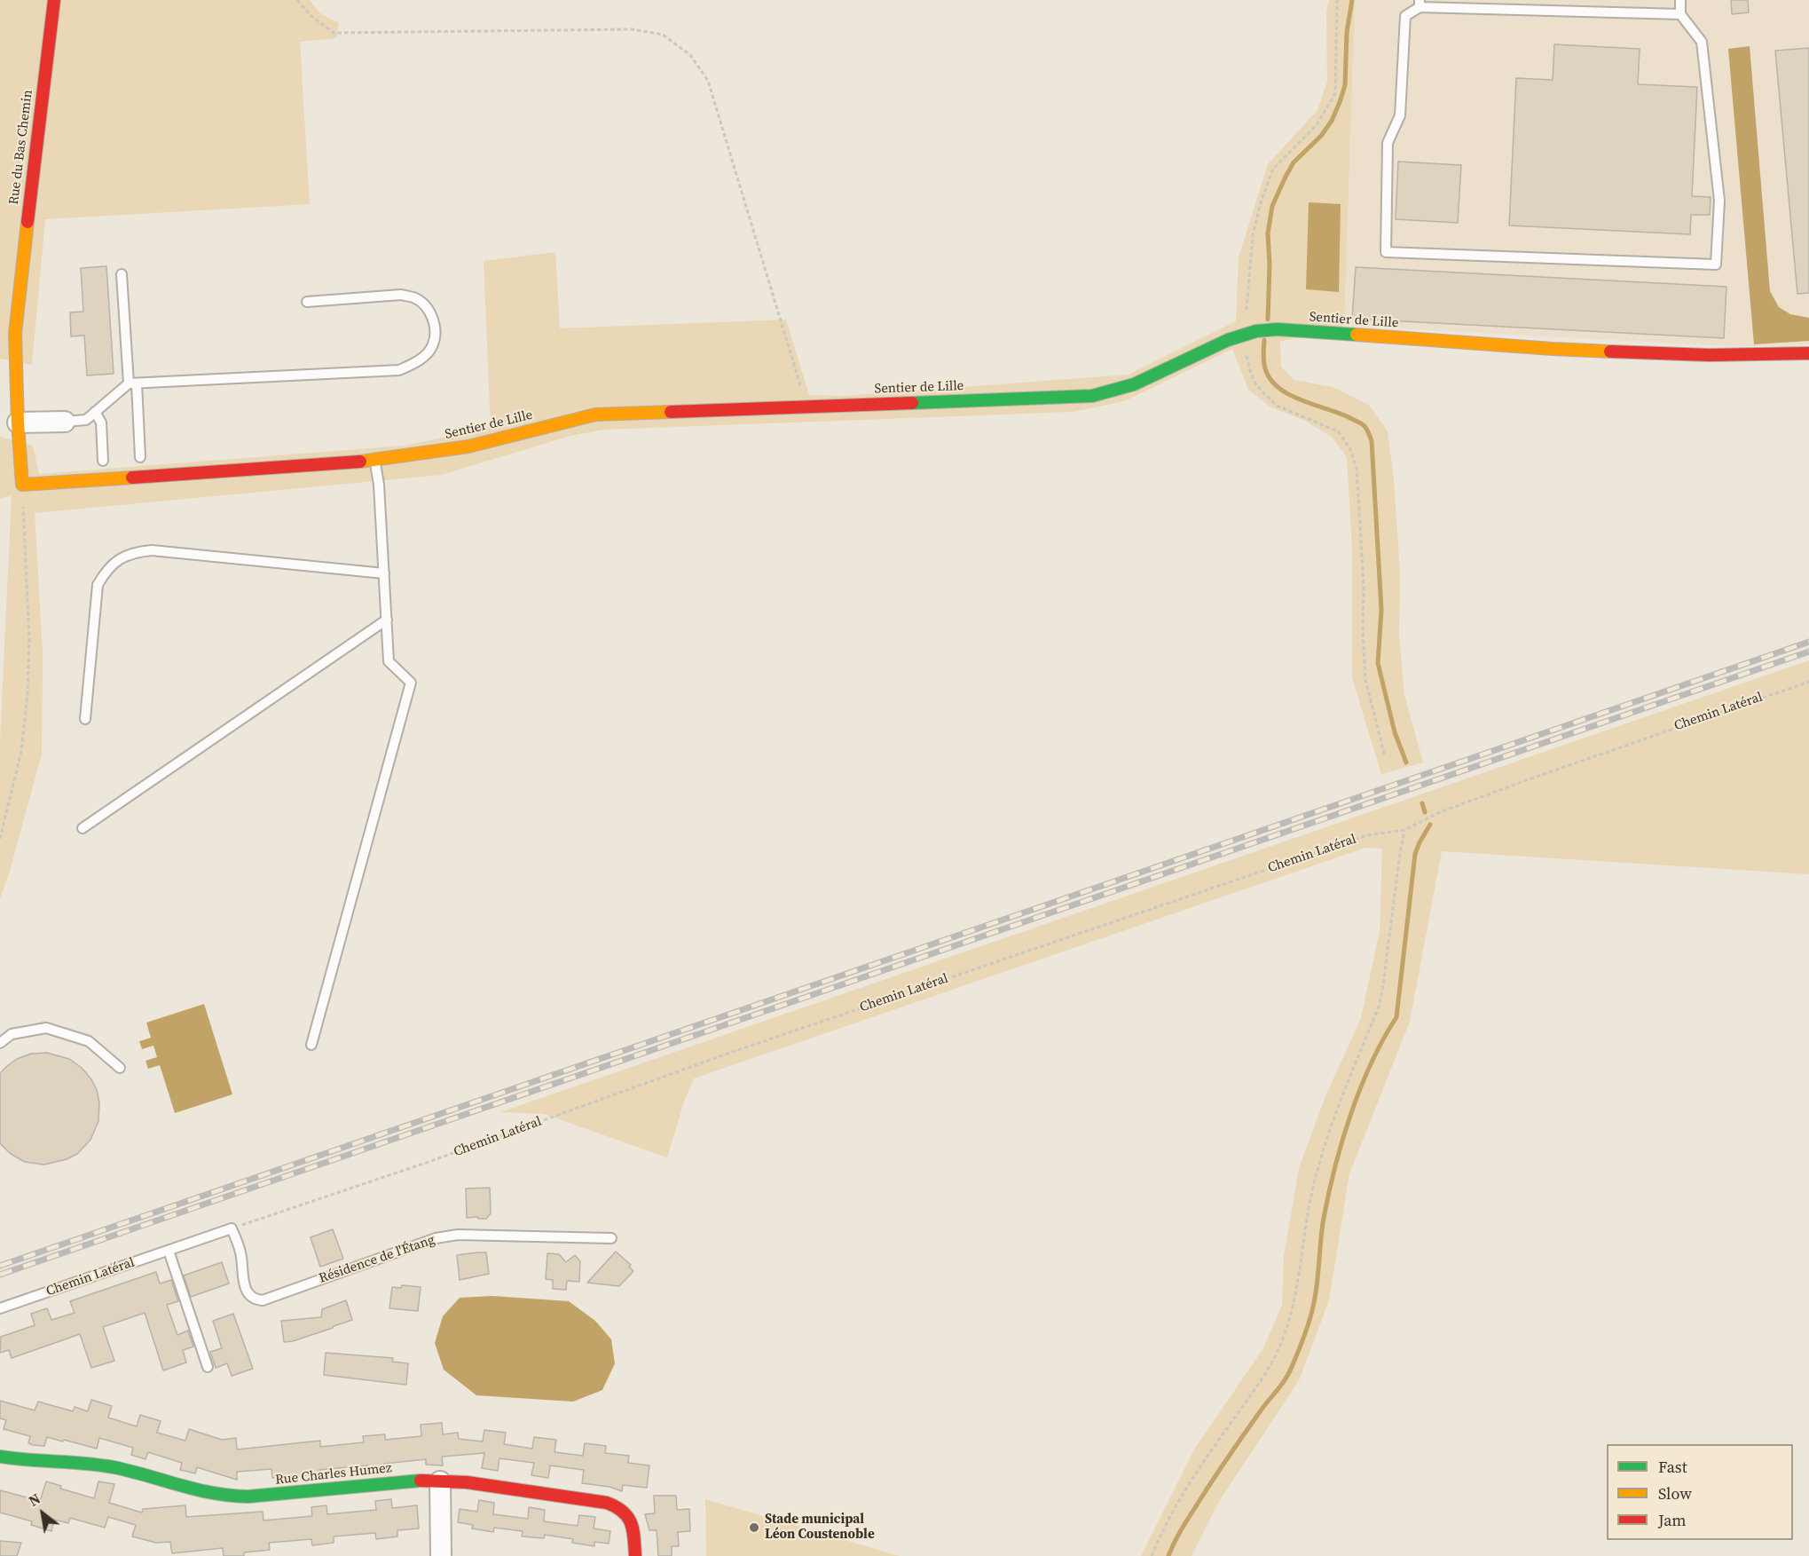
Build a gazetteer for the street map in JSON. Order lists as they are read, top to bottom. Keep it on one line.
{"streets":{"street":["Rue du Bas Chemin","Sentier de Lille","Rue Charles Humez"],"lane":["Chemin Latéral","Résidence de l'Étang"]},"crossings":[["Rue du Bas Chemin","Sentier de Lille"],["Chemin Latéral","Résidence de l'Étang"]],"places":["Stade municipal Léon Coustenoble"],"legend":["Fast","Slow","Jam"],"north":"top left"}
